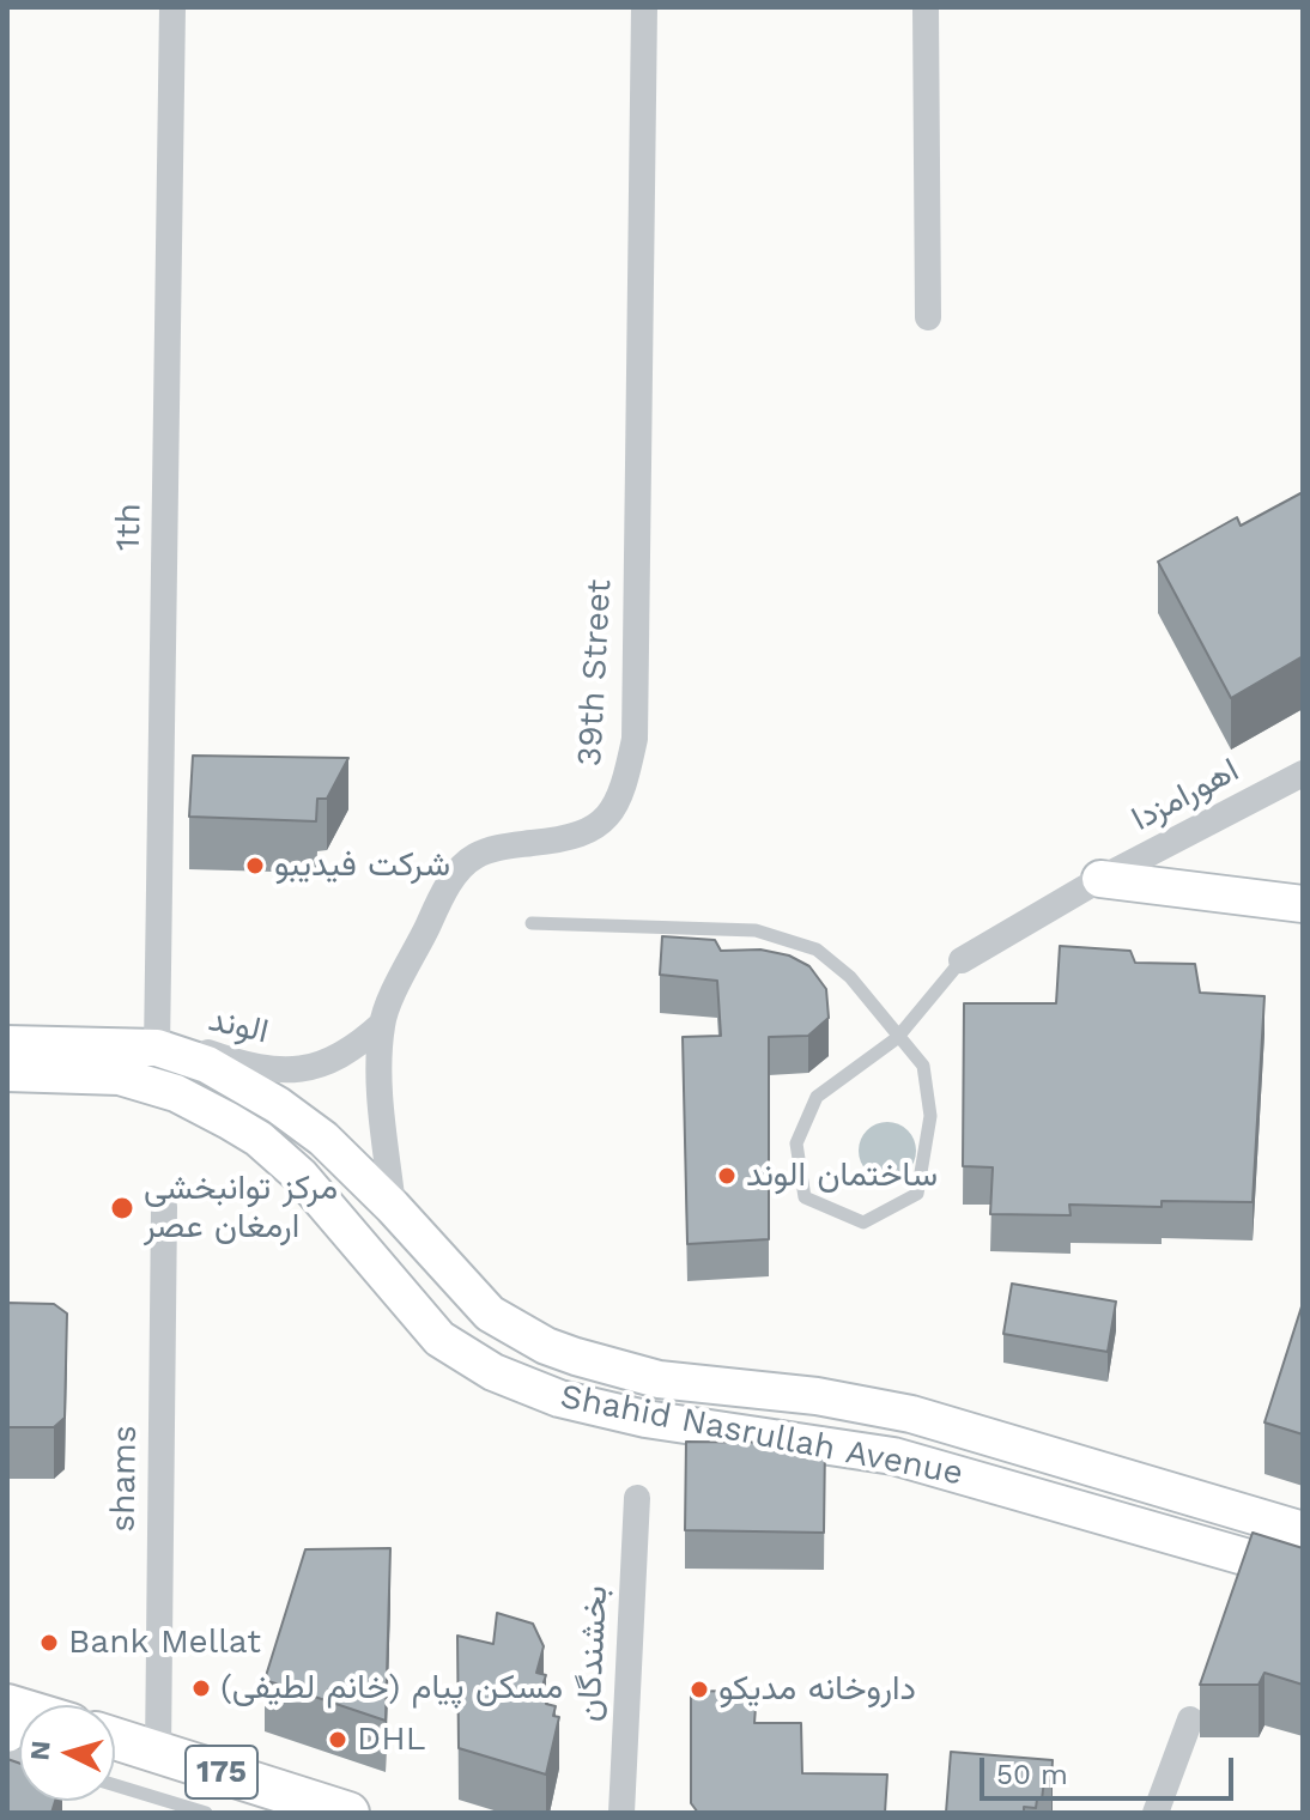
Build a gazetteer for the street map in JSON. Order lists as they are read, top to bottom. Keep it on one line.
{"streets":{"main road":["Shahid Nasrullah Avenue","175"],"street":["1th","39th Street","اهورامزدا","الوند","shams","بخشندگان"]},"crossings":[["1th","الوند"],["1th","Shahid Nasrullah Avenue"],["39th Street","الوند"],["39th Street","Shahid Nasrullah Avenue"],["الوند","Shahid Nasrullah Avenue"],["shams","175"]],"places":["شرکت فیدیبو","ساختمان الوند","مرکز توانبخشی ارمغان عصر","Bank Mellat","مسکن پیام (خانم لطیفی)","داروخانه مدیکو","DHL"],"scale_bar":"50 m","north":"left"}
